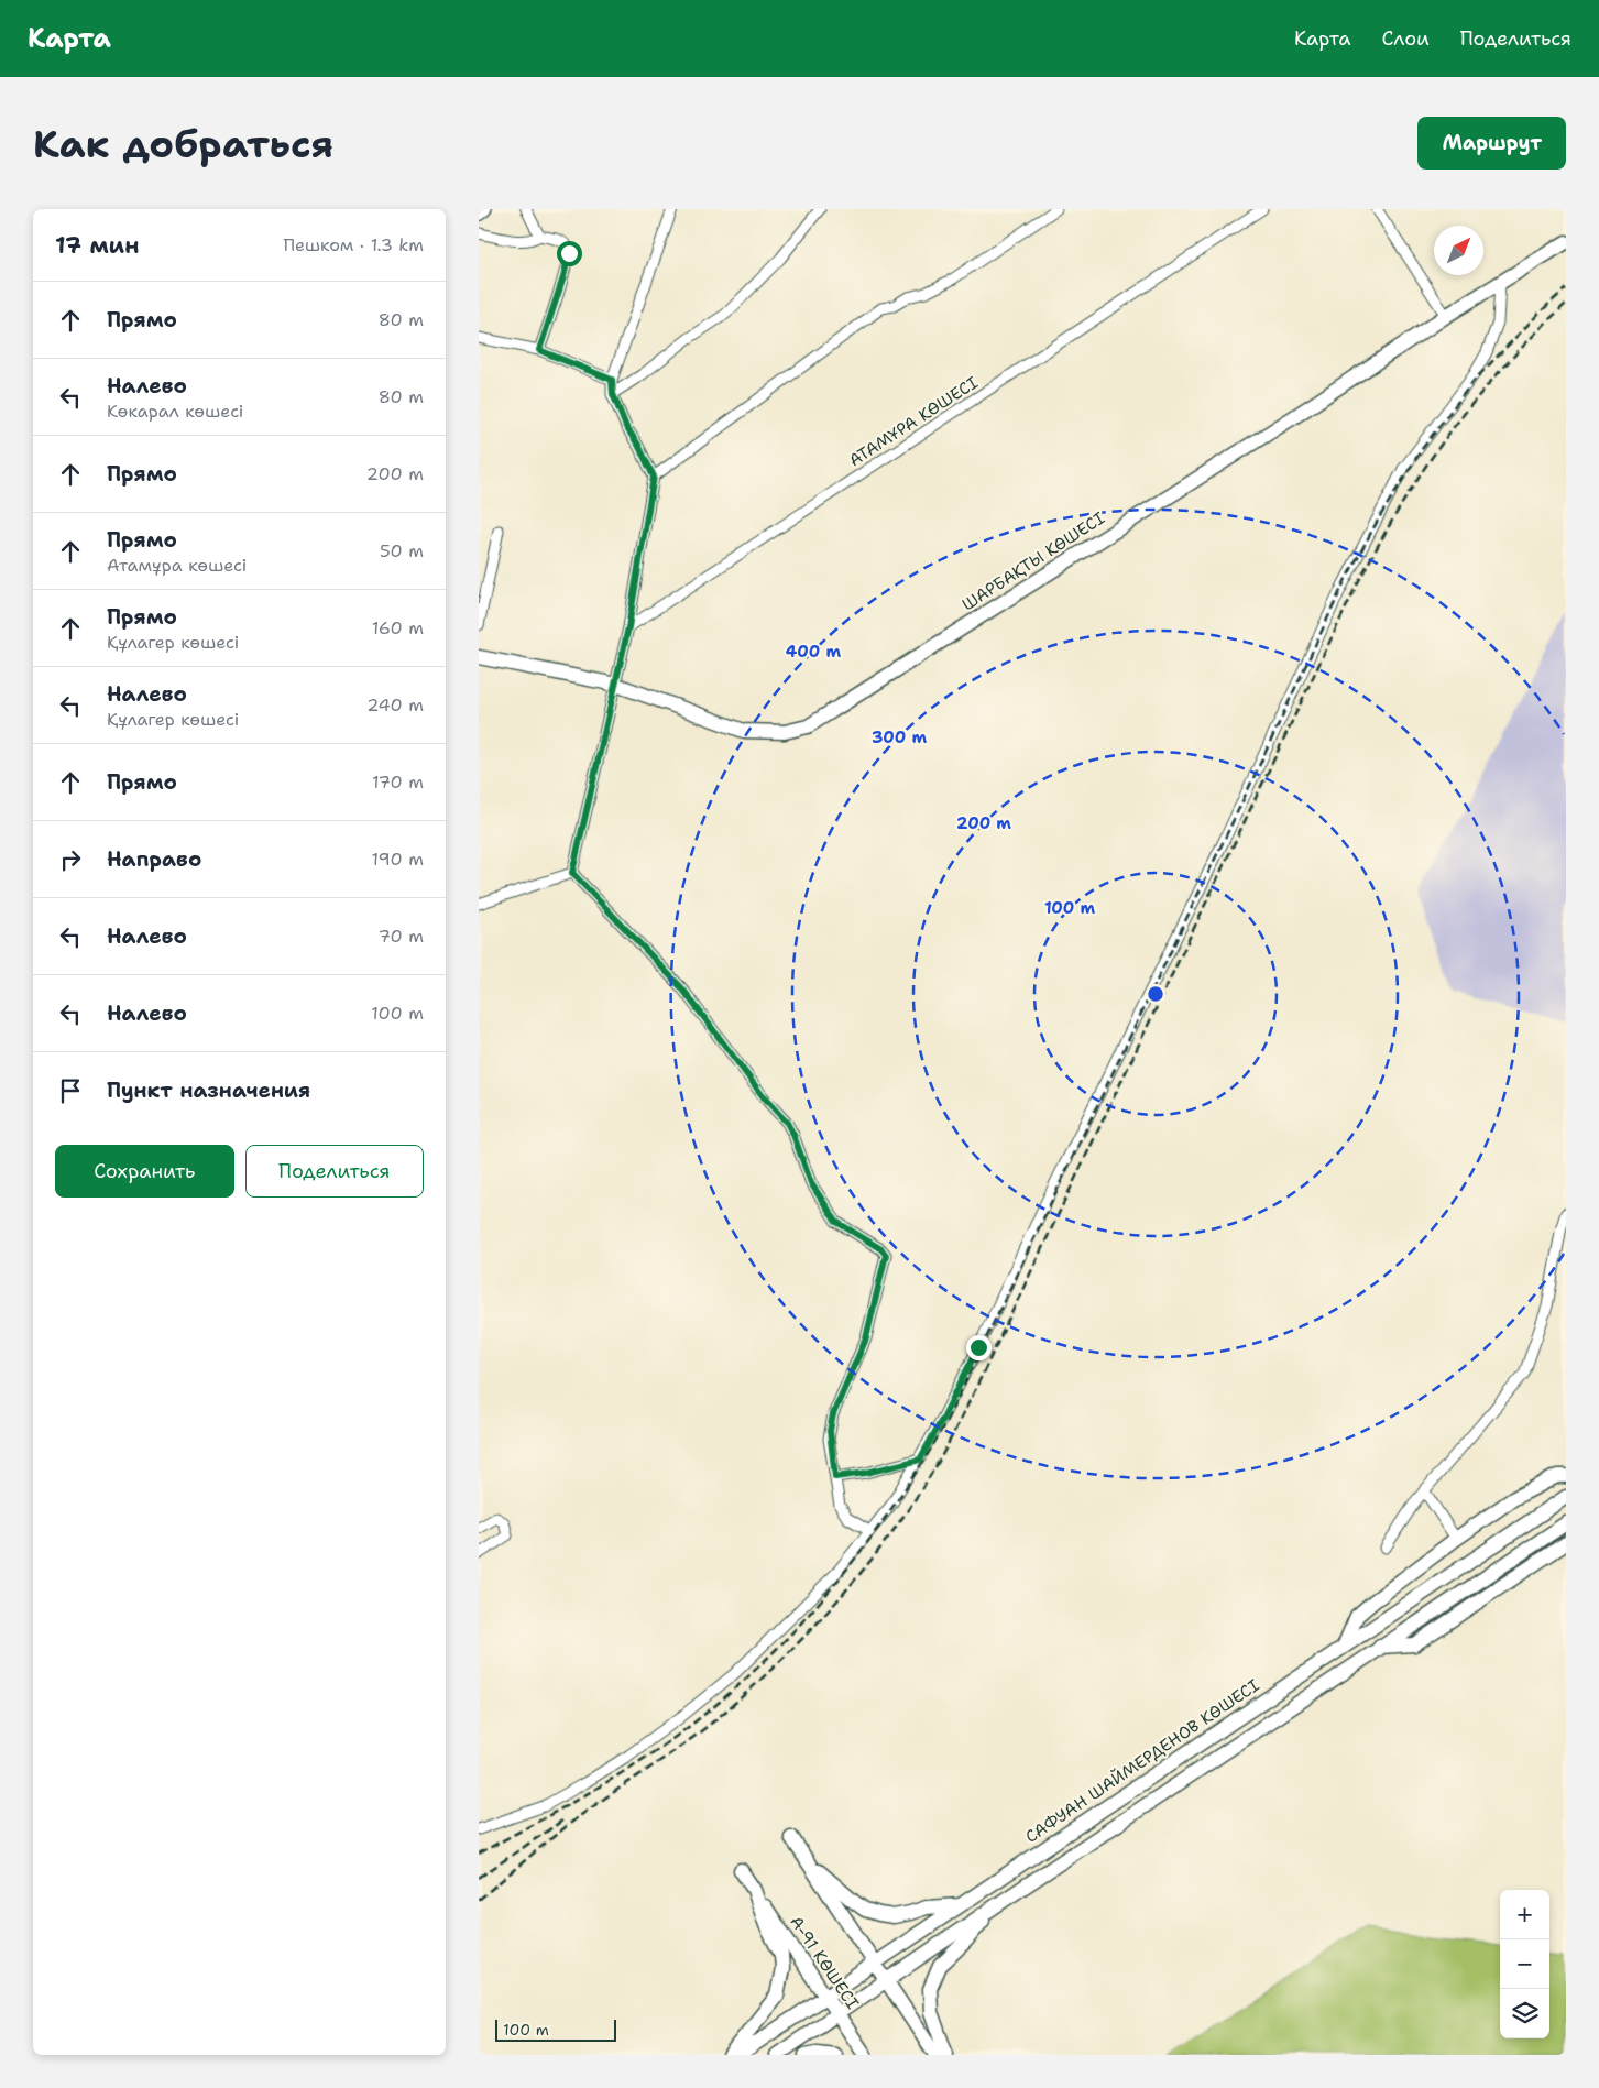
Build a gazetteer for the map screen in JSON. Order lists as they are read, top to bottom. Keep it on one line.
{"streets":{"main road":["ШАРБАҚТЫ КӨШЕСІ","САФУАН ШАЙМЕРДЕНОВ КӨШЕСІ","А-91 КӨШЕСІ"],"street":["АТАМҰРА КӨШЕСІ"]},"crossings":[["САФУАН ШАЙМЕРДЕНОВ КӨШЕСІ","А-91 КӨШЕСІ"]],"scale_bar":"100 m","north":"top right","page":{"header":"Карта","nav":["Карта","Слои","Поделиться"],"buttons":["Маршрут",["Сохранить","Поделиться"]],"title":"Как добраться","heading":["17 мин","Пешком · 1.3 km"],"list":[["Прямо","80 m"],["Налево","Көкарал көшесі","80 m"],["Прямо","200 m"],["Прямо","Атамұра көшесі","50 m"],["Прямо","Құлагер көшесі","160 m"],["Налево","Құлагер көшесі","240 m"],["Прямо","170 m"],["Направо","190 m"],["Налево","70 m"],["Налево","100 m"],"Пункт назначения"],"map_buttons":["+","−"],"scale":"100 m"},"rings":["400 m","300 m","200 m","100 m"]}
